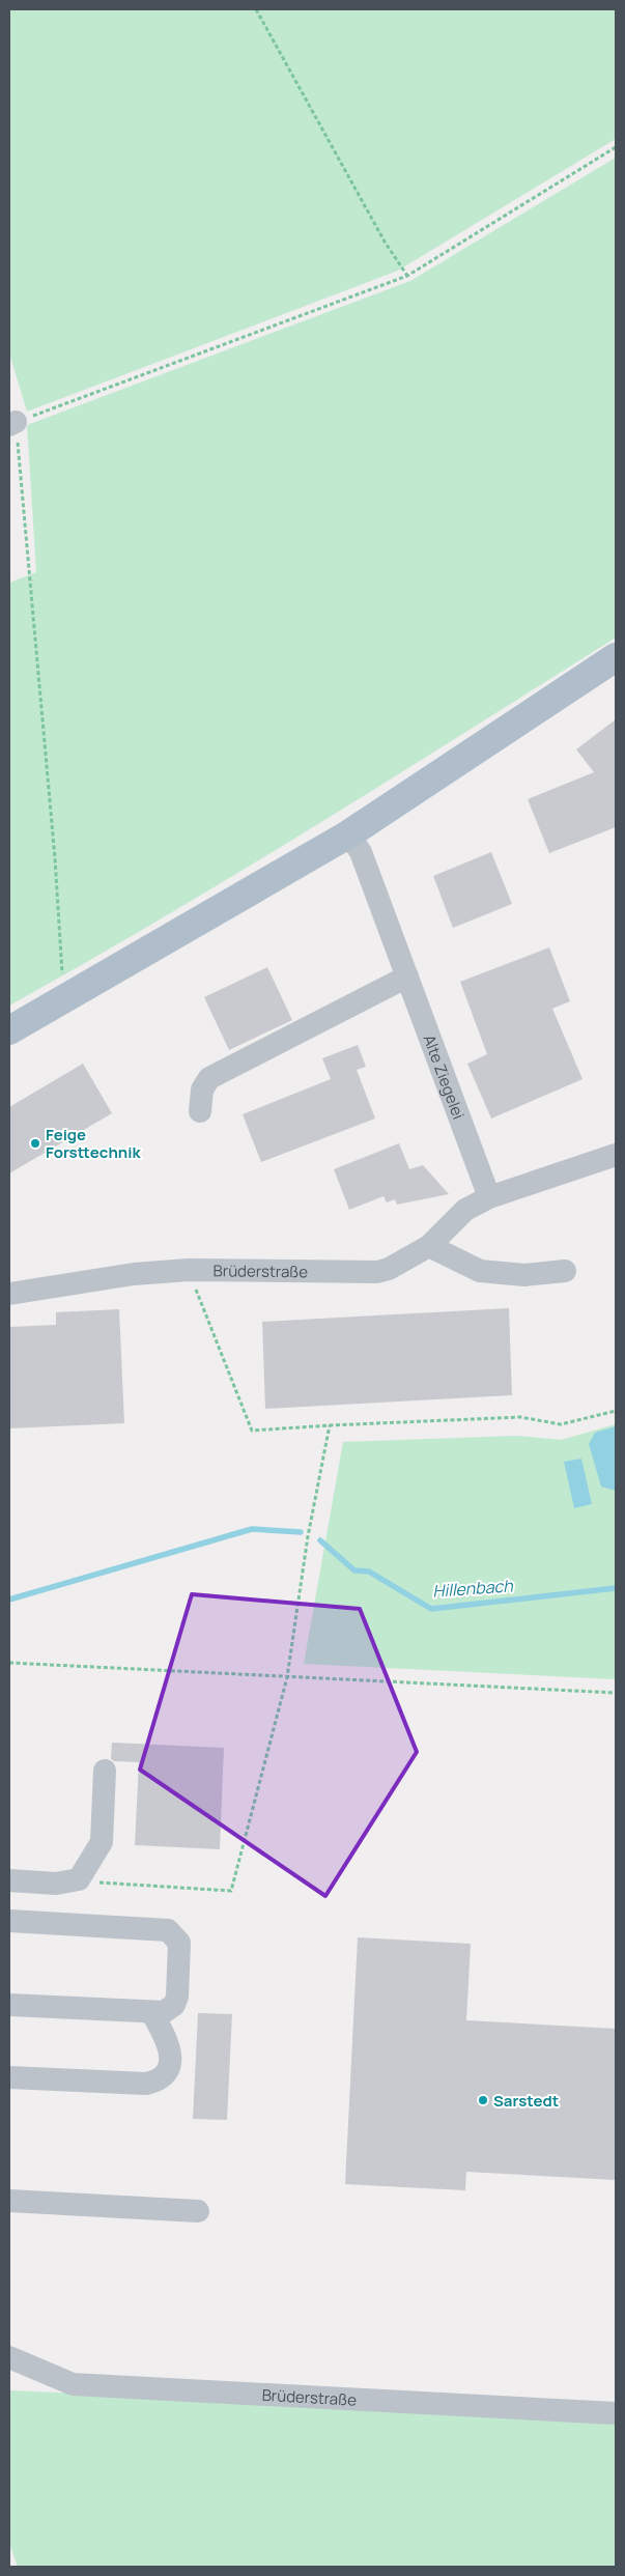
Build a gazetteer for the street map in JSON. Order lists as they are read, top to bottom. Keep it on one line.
{"streets":{"street":["Alte Ziegelei","Brüderstraße"]},"crossings":[["Alte Ziegelei","Brüderstraße"]],"water":["Hillenbach"],"places":["Feige Forsttechnik","Sarstedt"]}
